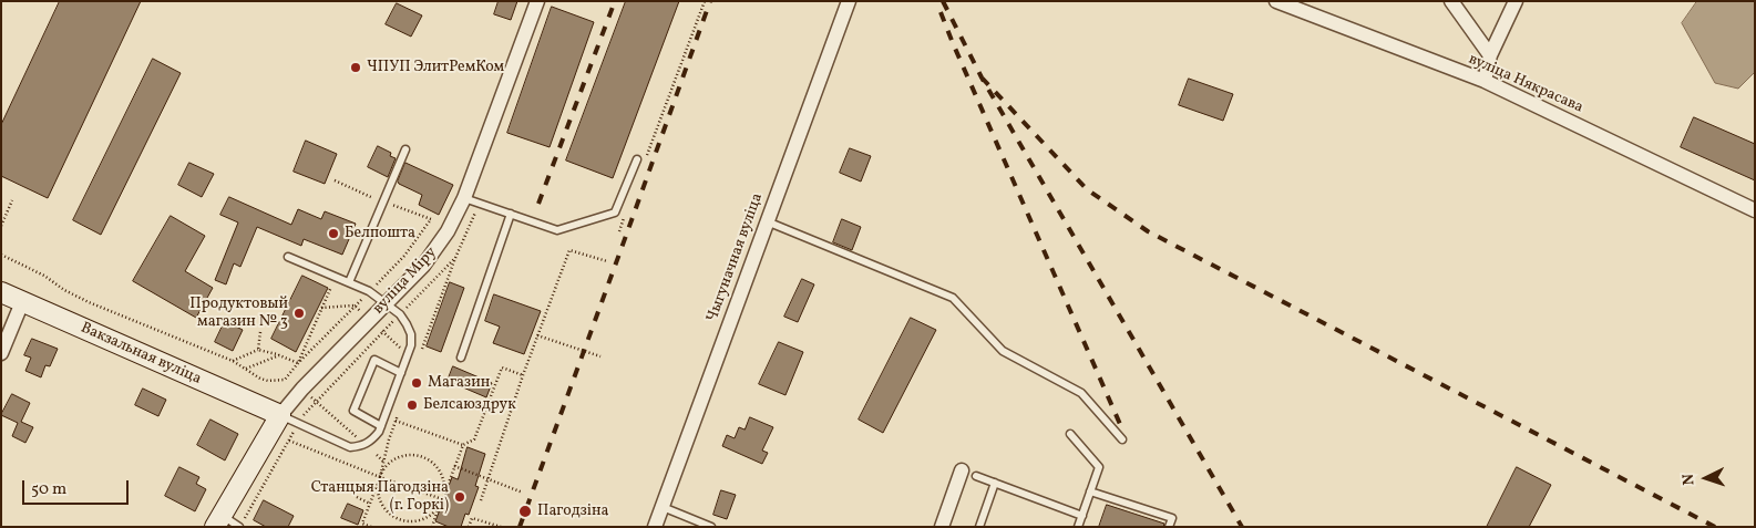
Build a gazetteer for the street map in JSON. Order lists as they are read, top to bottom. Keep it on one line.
{"streets":{"main road":["вуліца Міру","Вакзальная вуліца"],"street":["вуліца Някрасава","Чыгуначная вуліца"]},"crossings":[["вуліца Міру","Вакзальная вуліца"]],"places":["ЧПУП ЭлитРемКом","Белпошта","Продуктовый магазин № 3","Магазин","Белсаюздрук","Станцыя Пагодзіна (г. Горкі)","Пагодзіна"],"scale_bar":"50 m","north":"left"}
